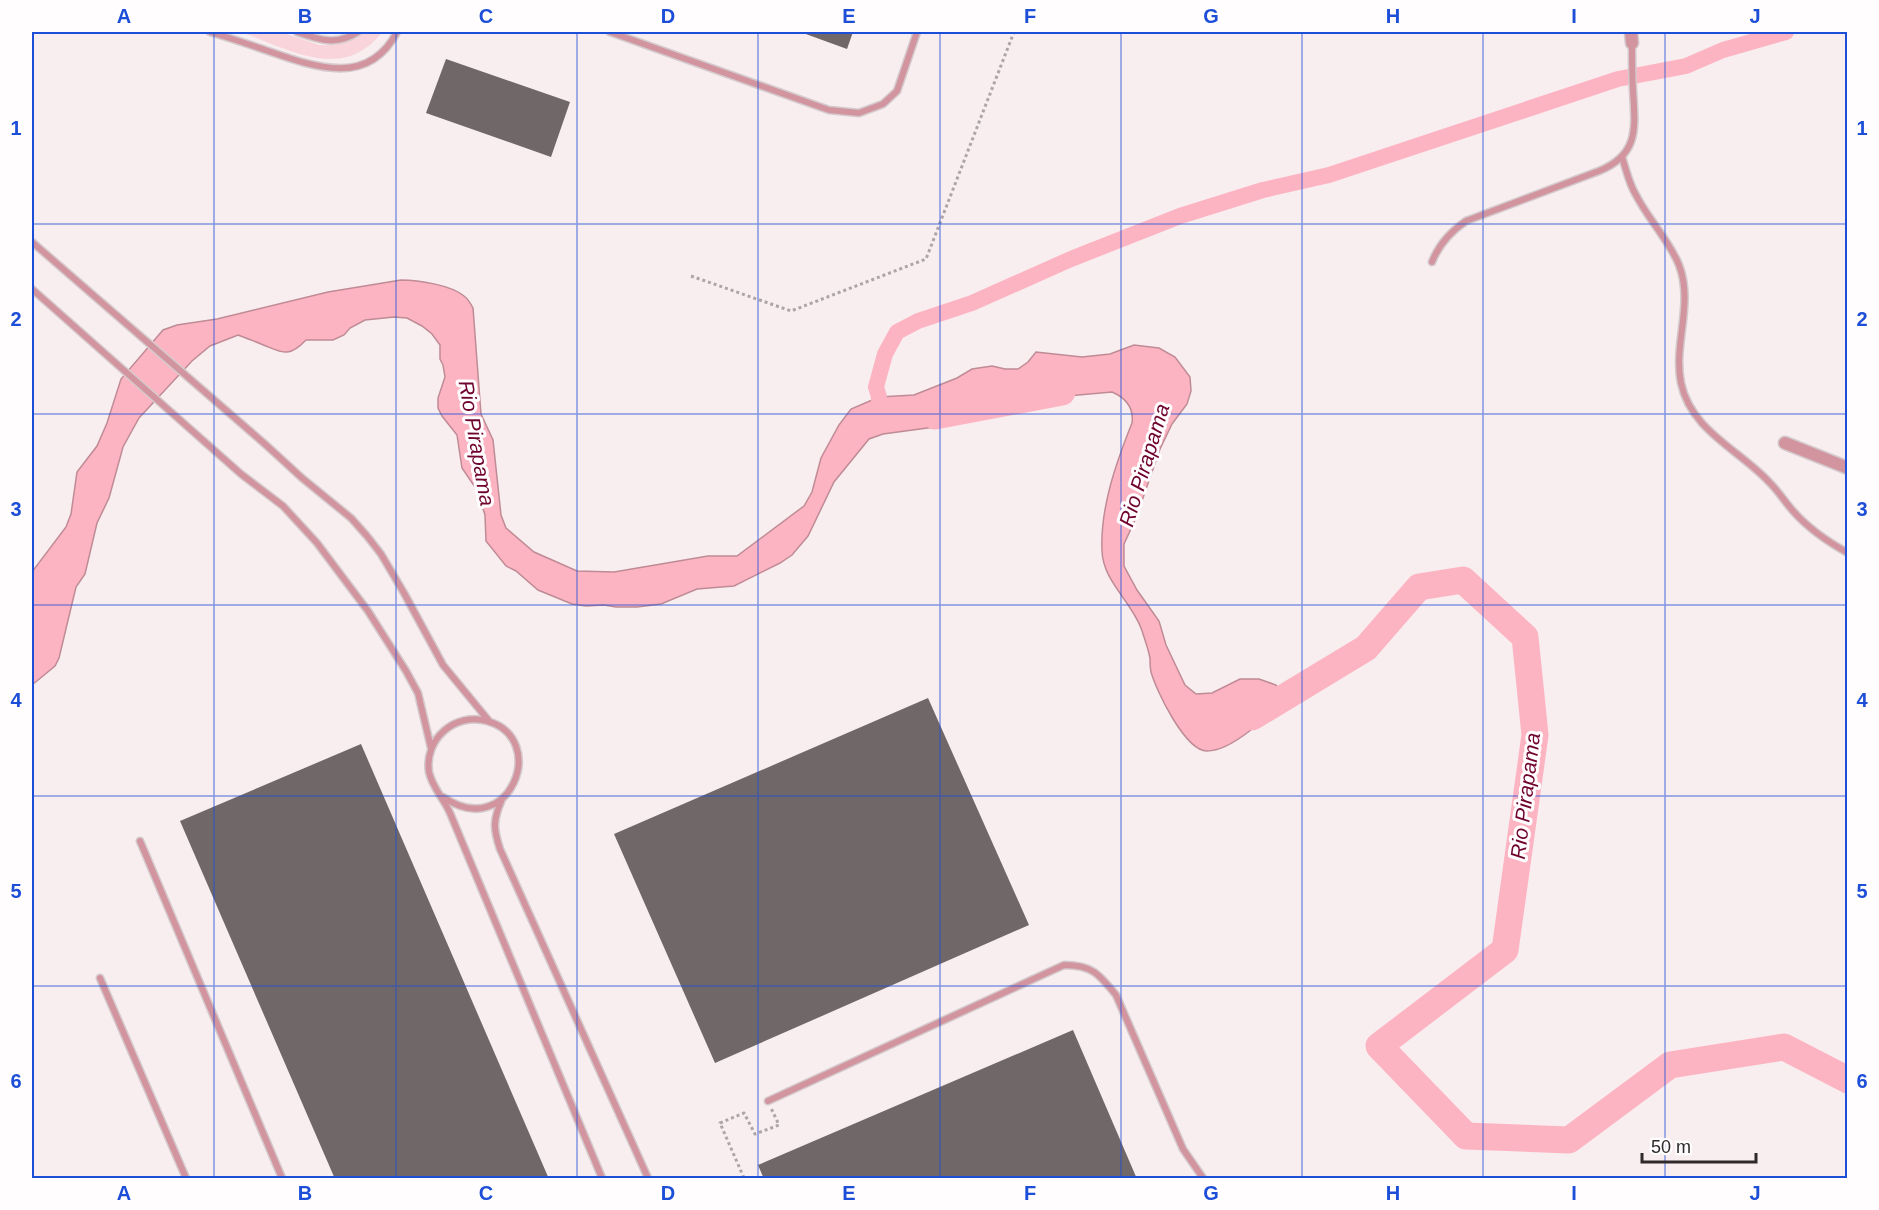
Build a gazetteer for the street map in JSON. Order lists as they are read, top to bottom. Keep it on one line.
{"water":["Rio Pirapama"],"scale_bar":"50 m","grid":{"columns":["A","B","C","D","E","F","G","H","I","J"],"rows":["1","2","3","4","5","6"]}}
